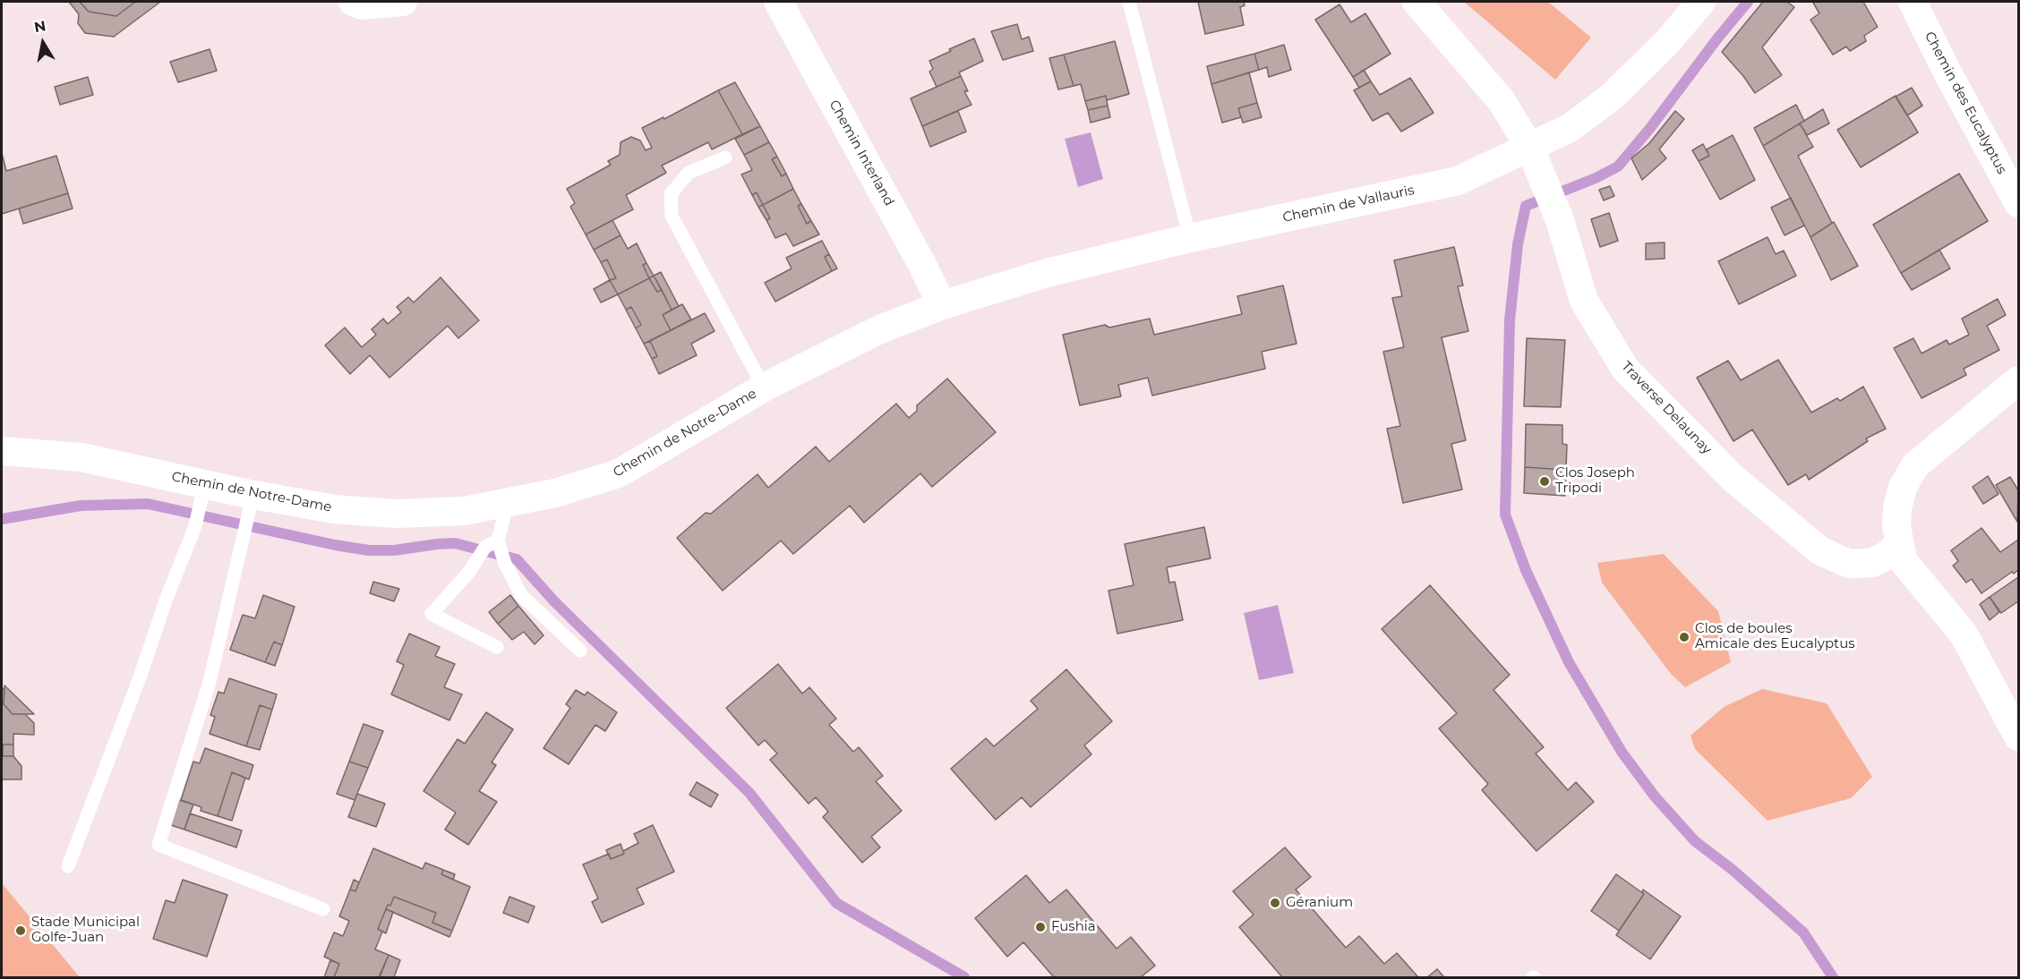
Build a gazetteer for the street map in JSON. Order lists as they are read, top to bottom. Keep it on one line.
{"streets":{"street":["Chemin des Eucalyptus","Chemin Interland","Chemin de Vallauris","Traverse Delaunay","Chemin de Notre-Dame"]},"crossings":[["Chemin Interland","Chemin de Vallauris"],["Chemin Interland","Chemin de Notre-Dame"],["Chemin de Vallauris","Traverse Delaunay"],["Chemin de Vallauris","Chemin de Notre-Dame"]],"places":["Clos Joseph Tripodi","Clos de boules Amicale des Eucalyptus","Géranium","Fushia","Stade Municipal Golfe-Juan"],"north":"top"}
